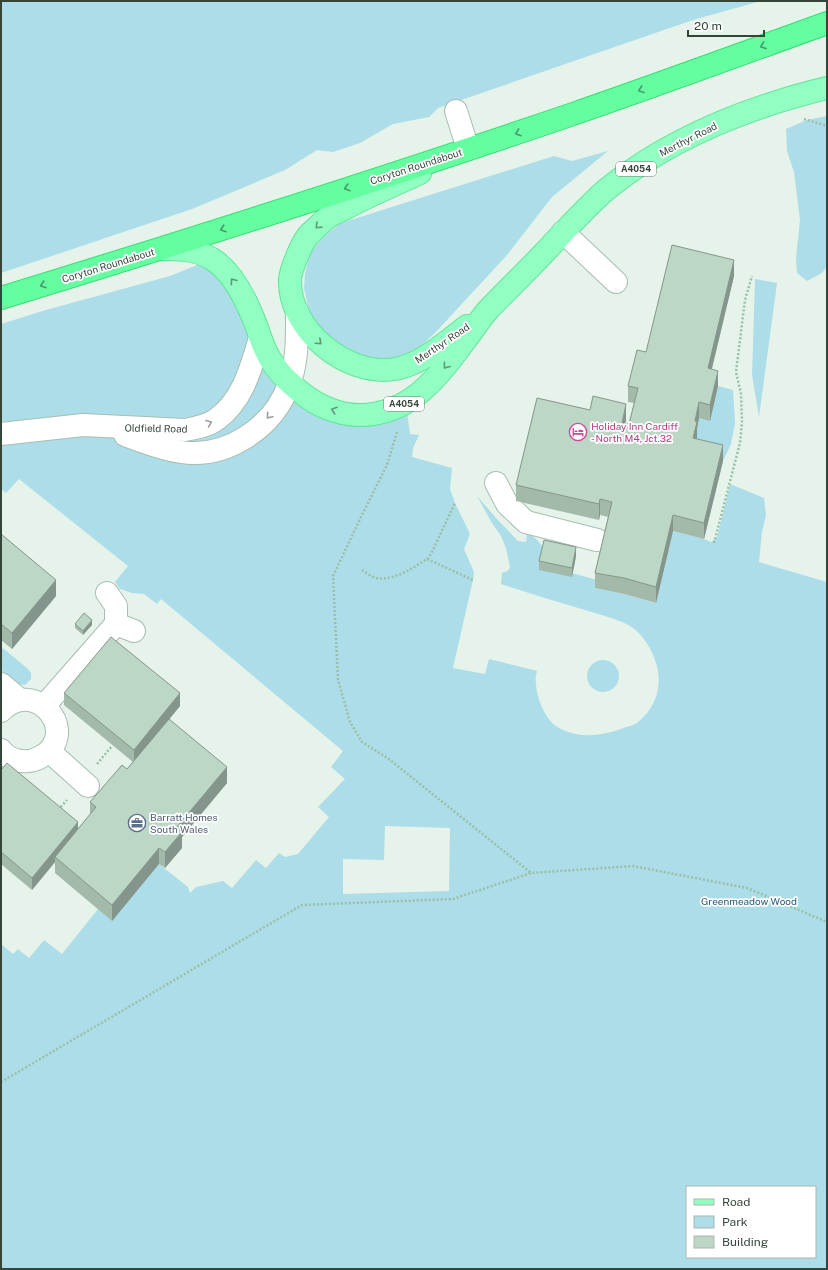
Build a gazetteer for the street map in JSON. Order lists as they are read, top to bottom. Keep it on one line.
{"streets":{"highway":["Coryton Roundabout"],"main road":["Merthyr Road","A4054"],"street":["Oldfield Road"]},"crossings":[["Merthyr Road","Coryton Roundabout"],["Merthyr Road","Oldfield Road"]],"one_way":["Coryton Roundabout","Oldfield Road"],"parks":["Greenmeadow Wood"],"places":{"hotel":["Holiday Inn Cardiff - North M4, Jct.32"],"office":["Barratt Homes South Wales"]},"legend":["Road","Park","Building"],"scale_bar":"20 m"}
